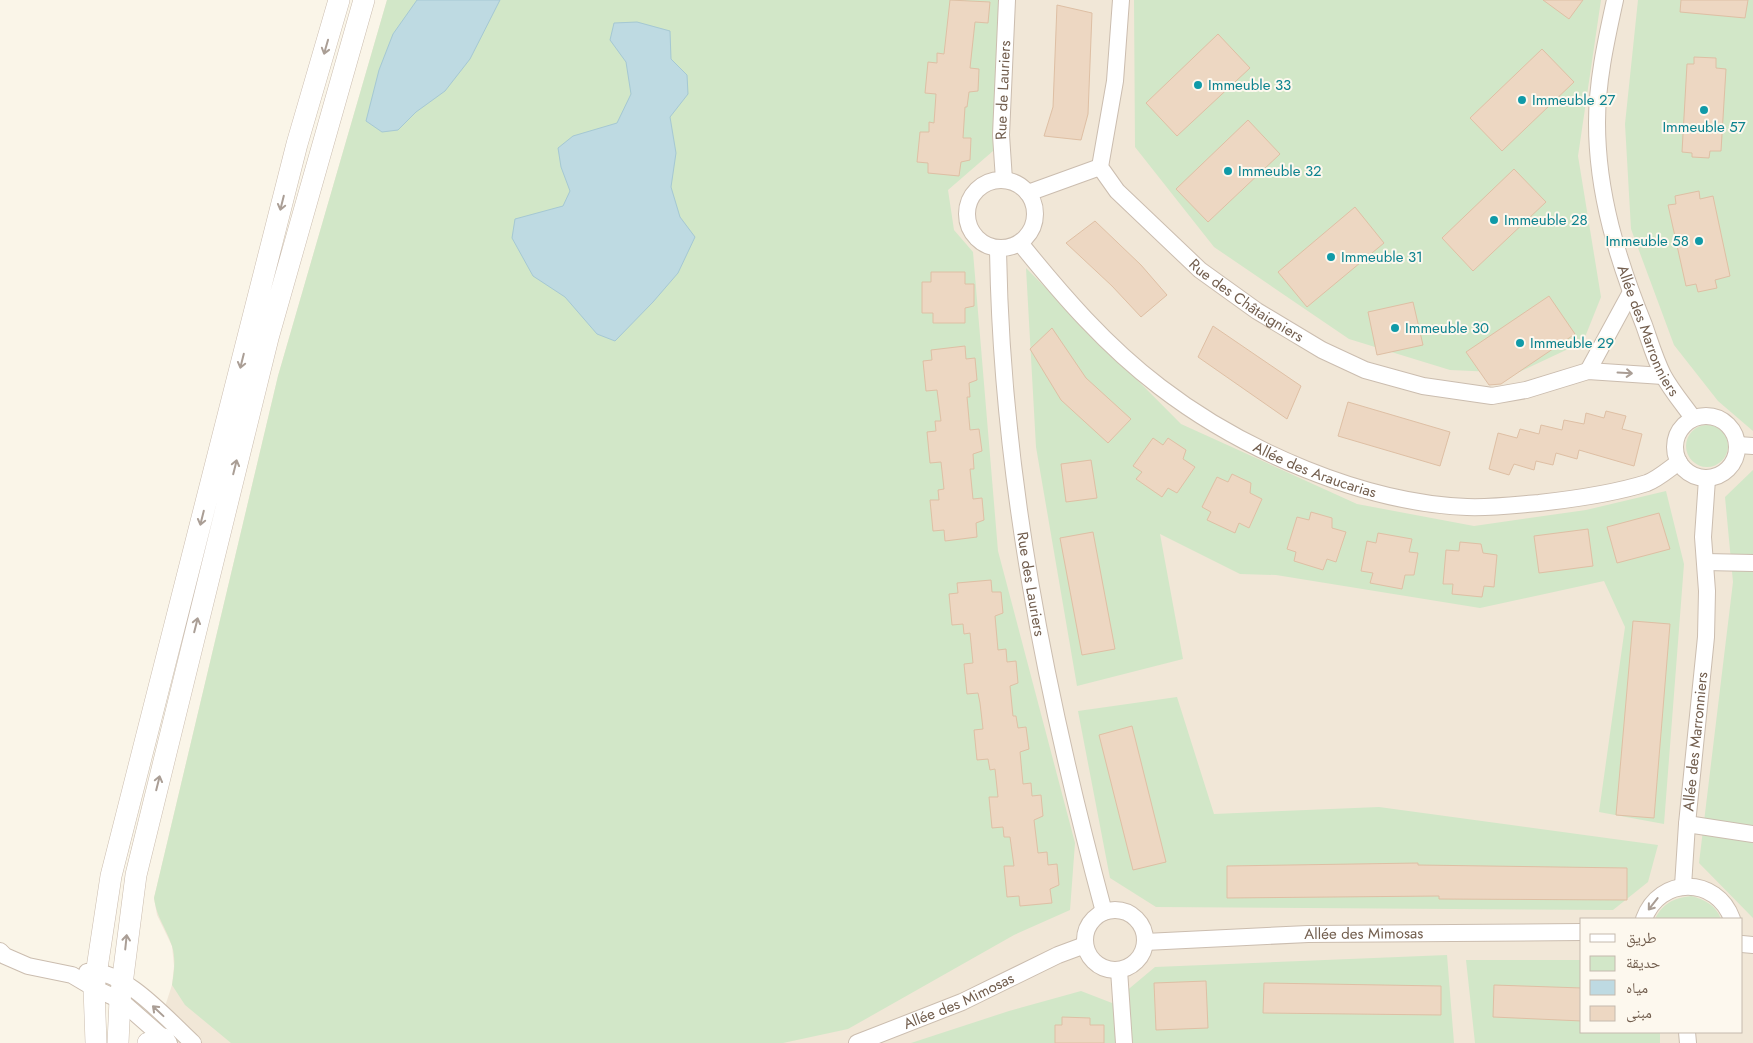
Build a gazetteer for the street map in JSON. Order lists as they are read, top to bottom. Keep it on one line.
{"streets":{"street":["Rue de Lauriers","Rue des Châtaigniers","Allée des Marronniers","Allée des Araucarias","Rue des Lauriers","Allée des Mimosas"]},"crossings":[["Rue de Lauriers","Allée des Araucarias"],["Rue de Lauriers","Rue des Lauriers"],["Allée des Marronniers","Allée des Araucarias"],["Allée des Araucarias","Rue des Lauriers"],["Rue des Lauriers","Allée des Mimosas"]],"places":["Immeuble 33","Immeuble 27","Immeuble 57","Immeuble 32","Immeuble 28","Immeuble 58","Immeuble 31","Immeuble 30","Immeuble 29"],"legend":["طريق","حديقة","مياه","مبنى"]}
